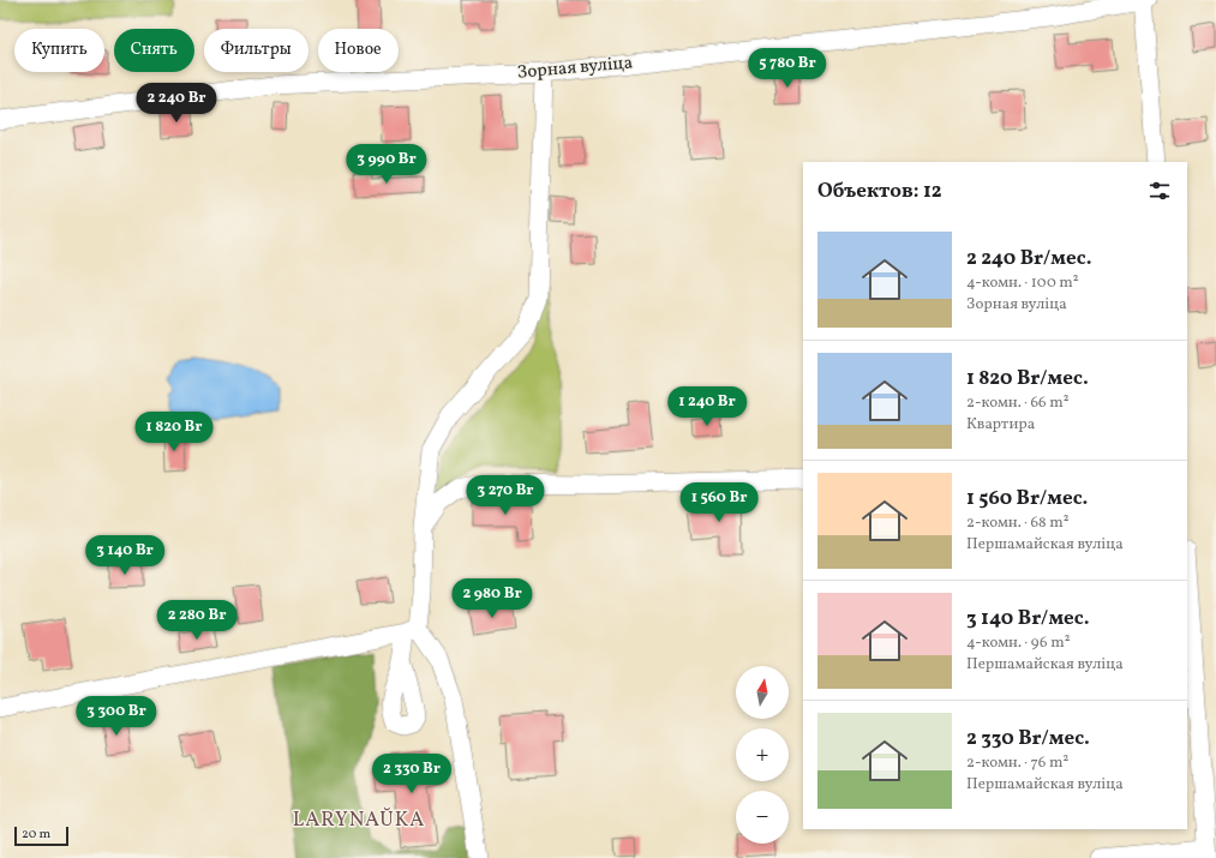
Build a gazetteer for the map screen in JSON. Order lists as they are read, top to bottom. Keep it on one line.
{"streets":{"street":["Зорная вуліца"]},"districts":["LARYNAŬKA"],"scale_bar":"20 m","north":"top","page":{"chip":["Купить","Снять","Фильтры","Новое"],"price":["5 780 Br","2 240 Br","3 990 Br","1 240 Br","1 820 Br","3 270 Br","1 560 Br","3 140 Br","2 980 Br","2 280 Br","3 300 Br","2 330 Br"],"heading":"Объектов: 12","list":[{"name":"2 240 Br/мес.","note":"4-комн. · 100 m² · Зорная вуліца"},{"name":"1 820 Br/мес.","note":"2-комн. · 66 m² · Квартира"},{"name":"1 560 Br/мес.","note":"2-комн. · 68 m² · Першамайская вуліца"},{"name":"3 140 Br/мес.","note":"4-комн. · 96 m² · Першамайская вуліца"},{"name":"2 330 Br/мес.","note":"2-комн. · 76 m² · Першамайская вуліца"}],"map_buttons":["+","−"],"scale":"20 m"}}
